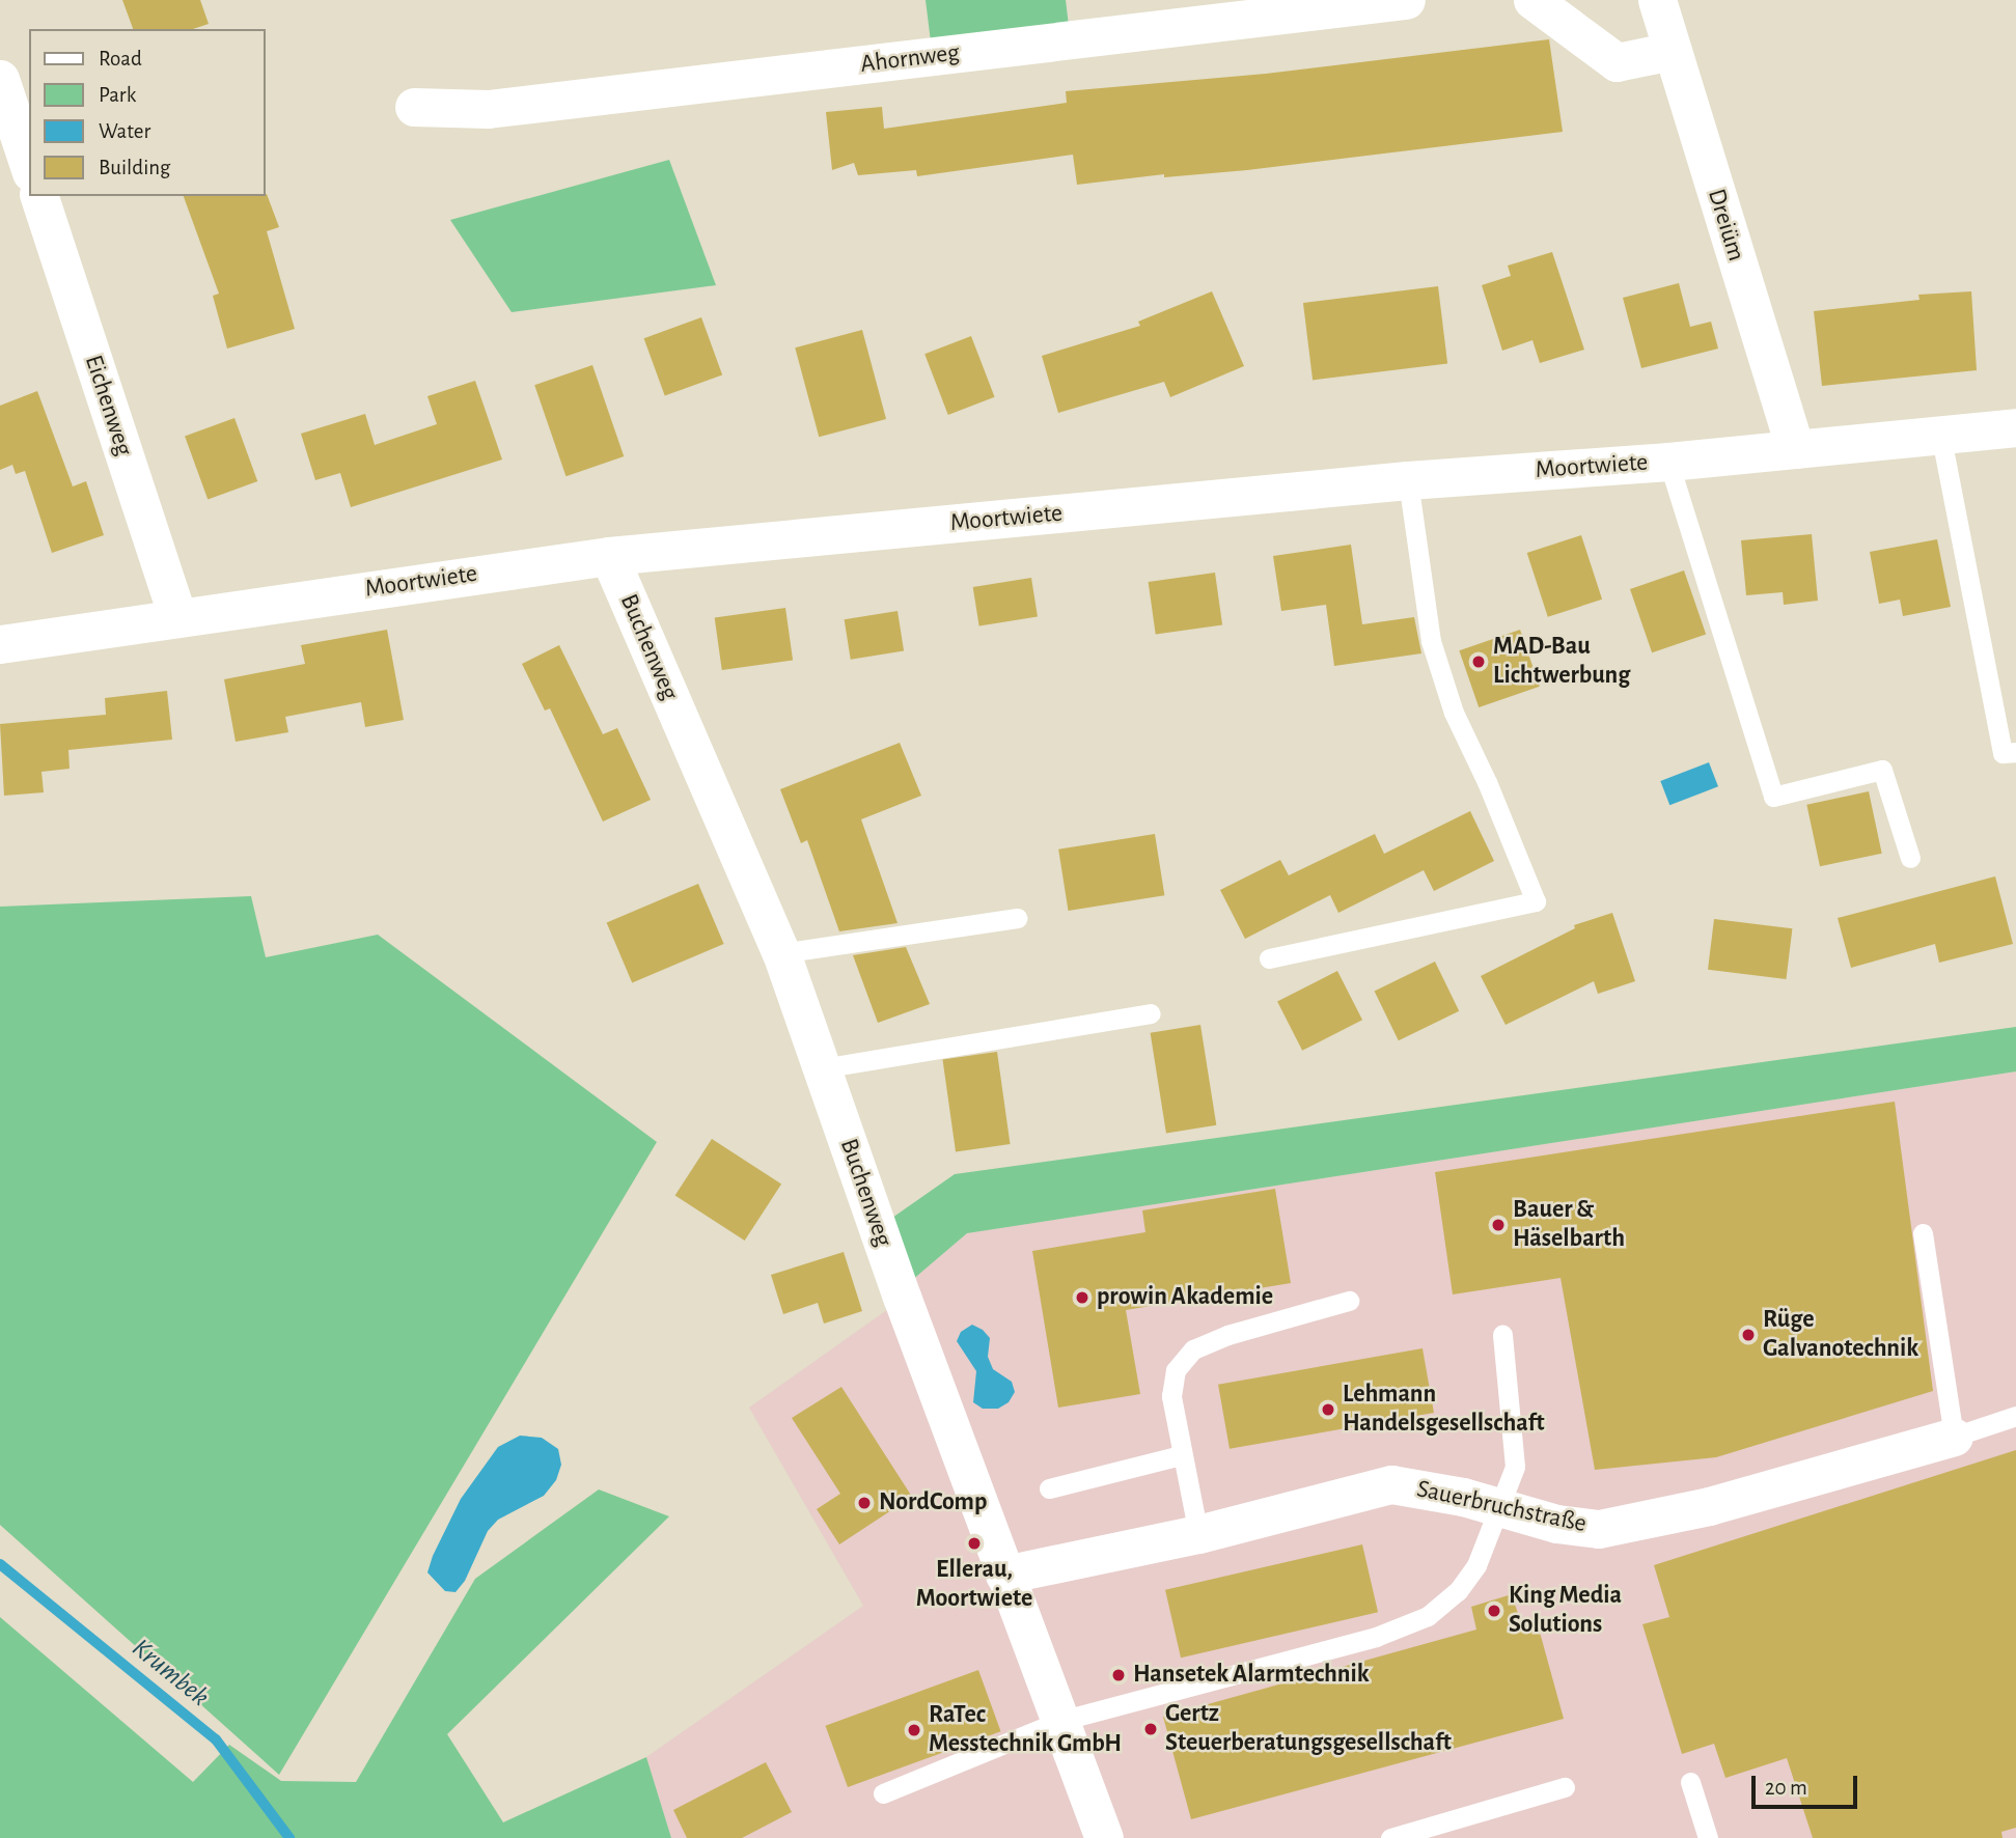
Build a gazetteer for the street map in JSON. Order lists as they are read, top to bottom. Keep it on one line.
{"streets":{"street":["Ahornweg","Dreiüm","Eichenweg","Moortwiete","Buchenweg","Sauerbruchstraße"]},"crossings":[["Dreiüm","Moortwiete"],["Eichenweg","Moortwiete"],["Moortwiete","Buchenweg"],["Buchenweg","Sauerbruchstraße"]],"water":["Krumbek"],"places":["MAD-Bau Lichtwerbung","Bauer & Häselbarth","prowin Akademie","Rüge Galvanotechnik","Lehmann Handelsgesellschaft","NordComp","Ellerau, Moortwiete","King Media Solutions","Hansetek Alarmtechnik","Gertz Steuerberatungsgesellschaft","RaTec Messtechnik GmbH"],"legend":["Road","Park","Water","Building"],"scale_bar":"20 m"}
